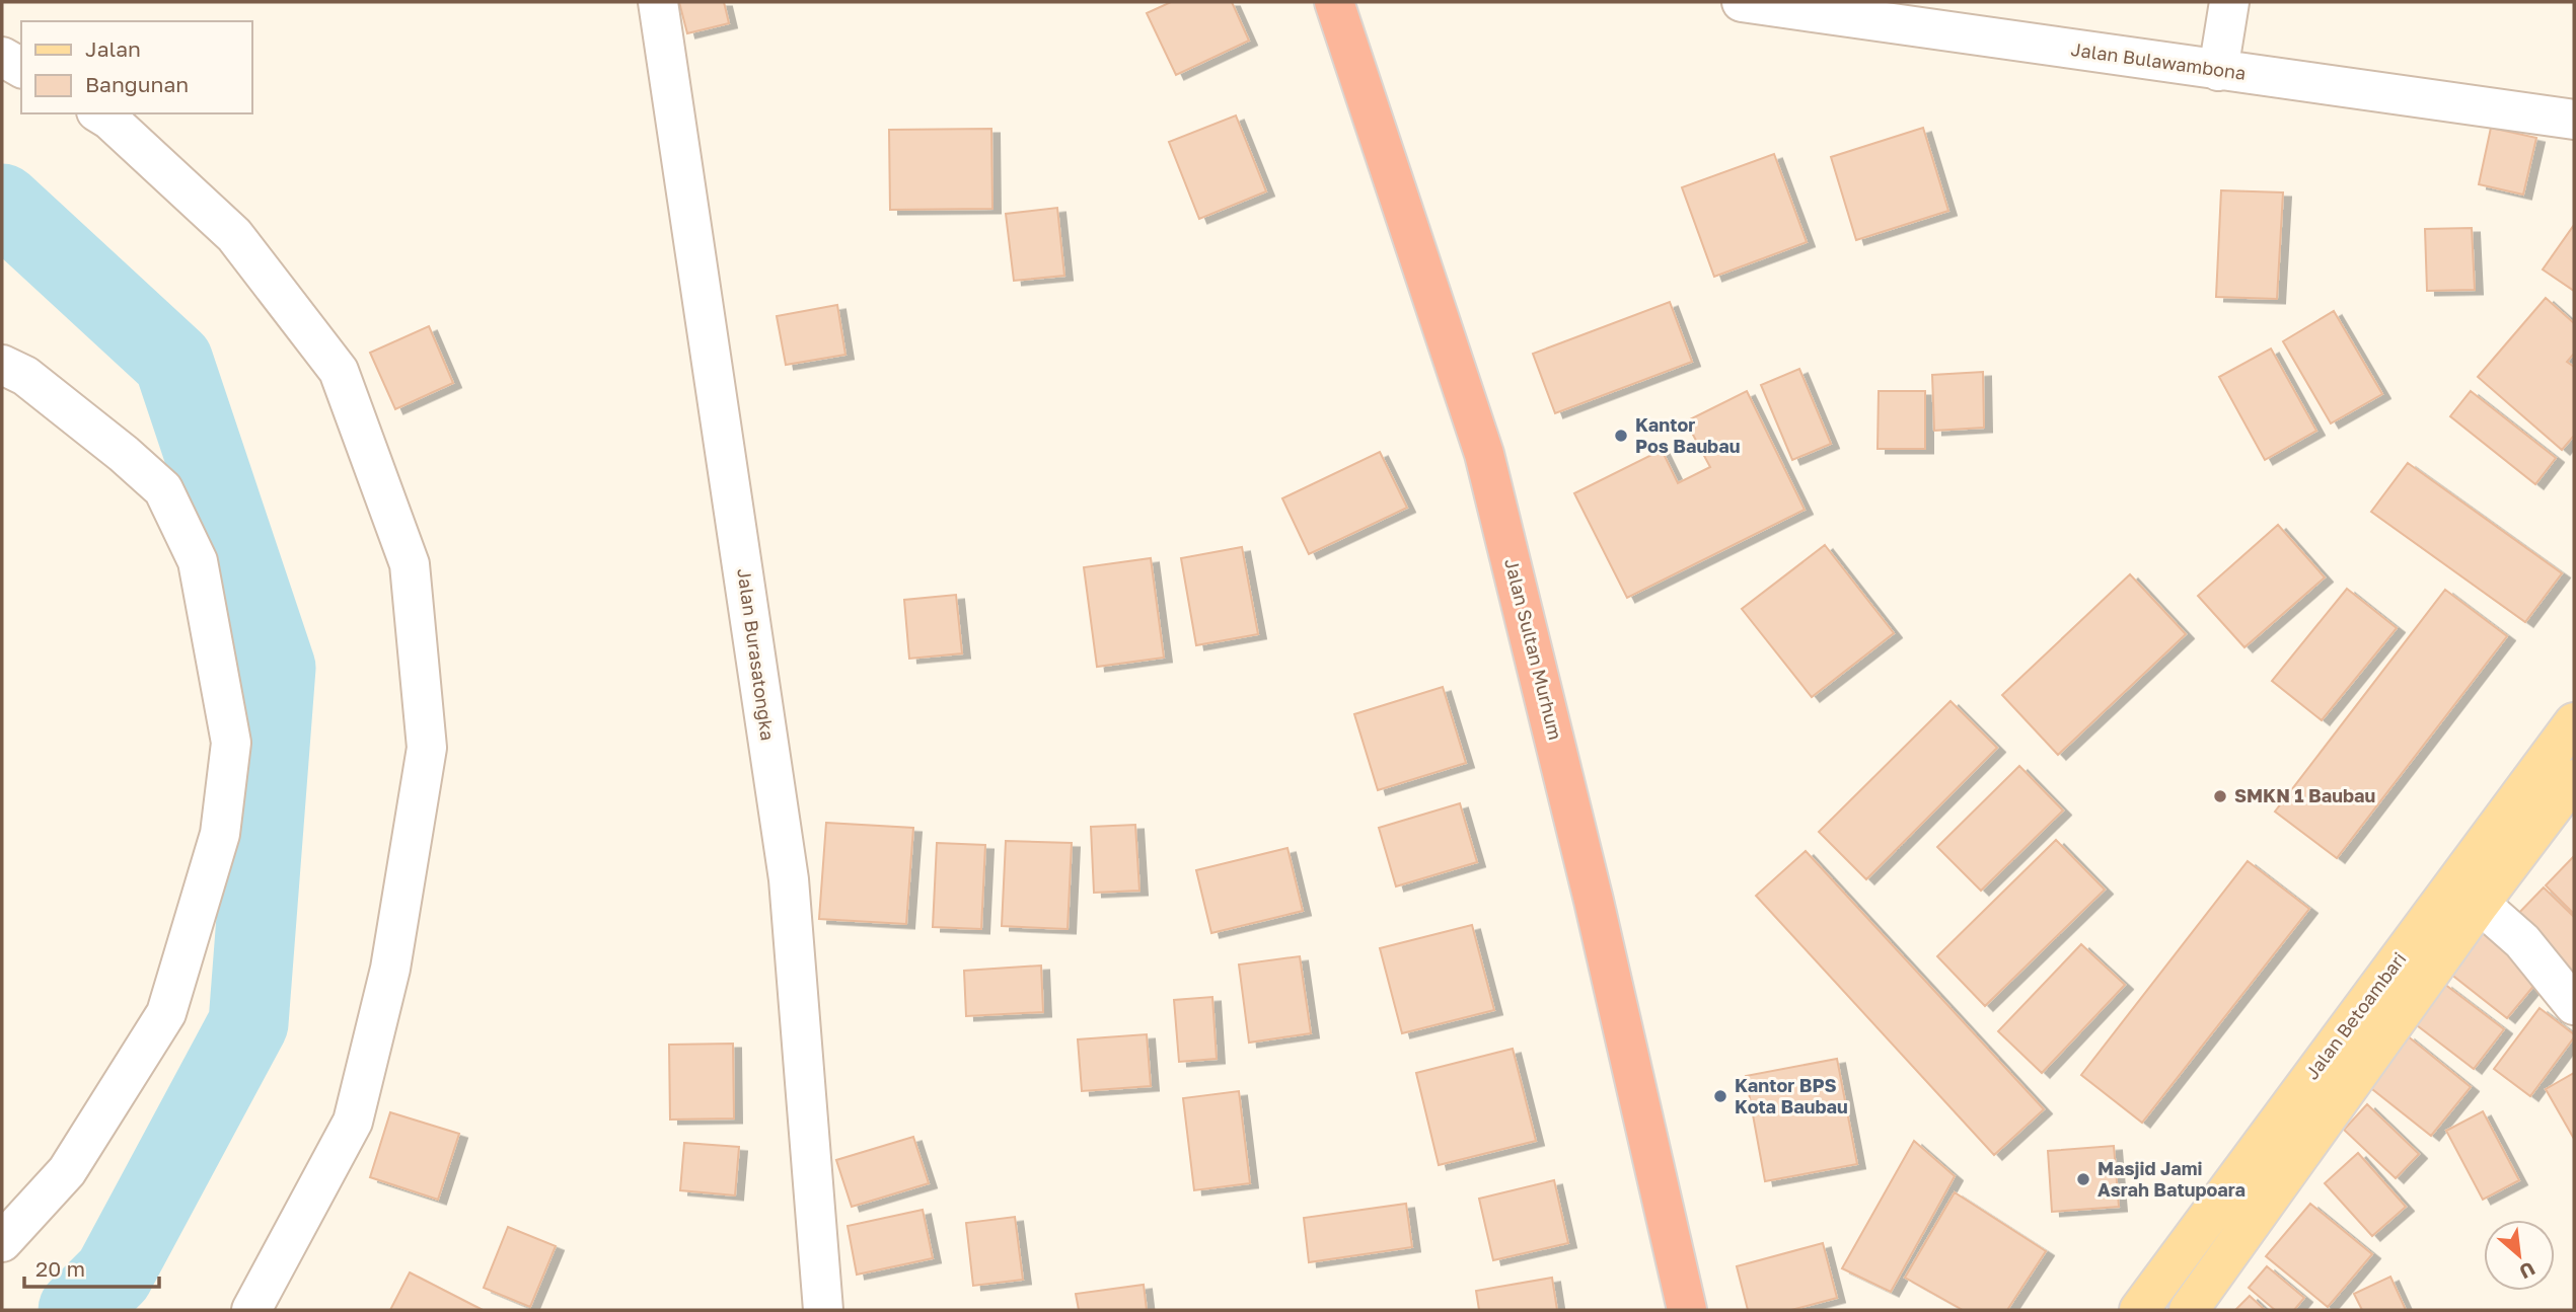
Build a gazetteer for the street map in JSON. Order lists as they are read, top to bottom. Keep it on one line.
{"streets":{"highway":["Jalan Sultan Murhum"],"main road":["Jalan Betoambari"],"street":["Jalan Bulawambona","Jalan Burasatongka"]},"places":["Kantor Pos Baubau","SMKN 1 Baubau","Kantor BPS Kota Baubau","Masjid Jami Asrah Batupoara"],"legend":["Jalan","Bangunan"],"scale_bar":"20 m","north":"bottom right"}
